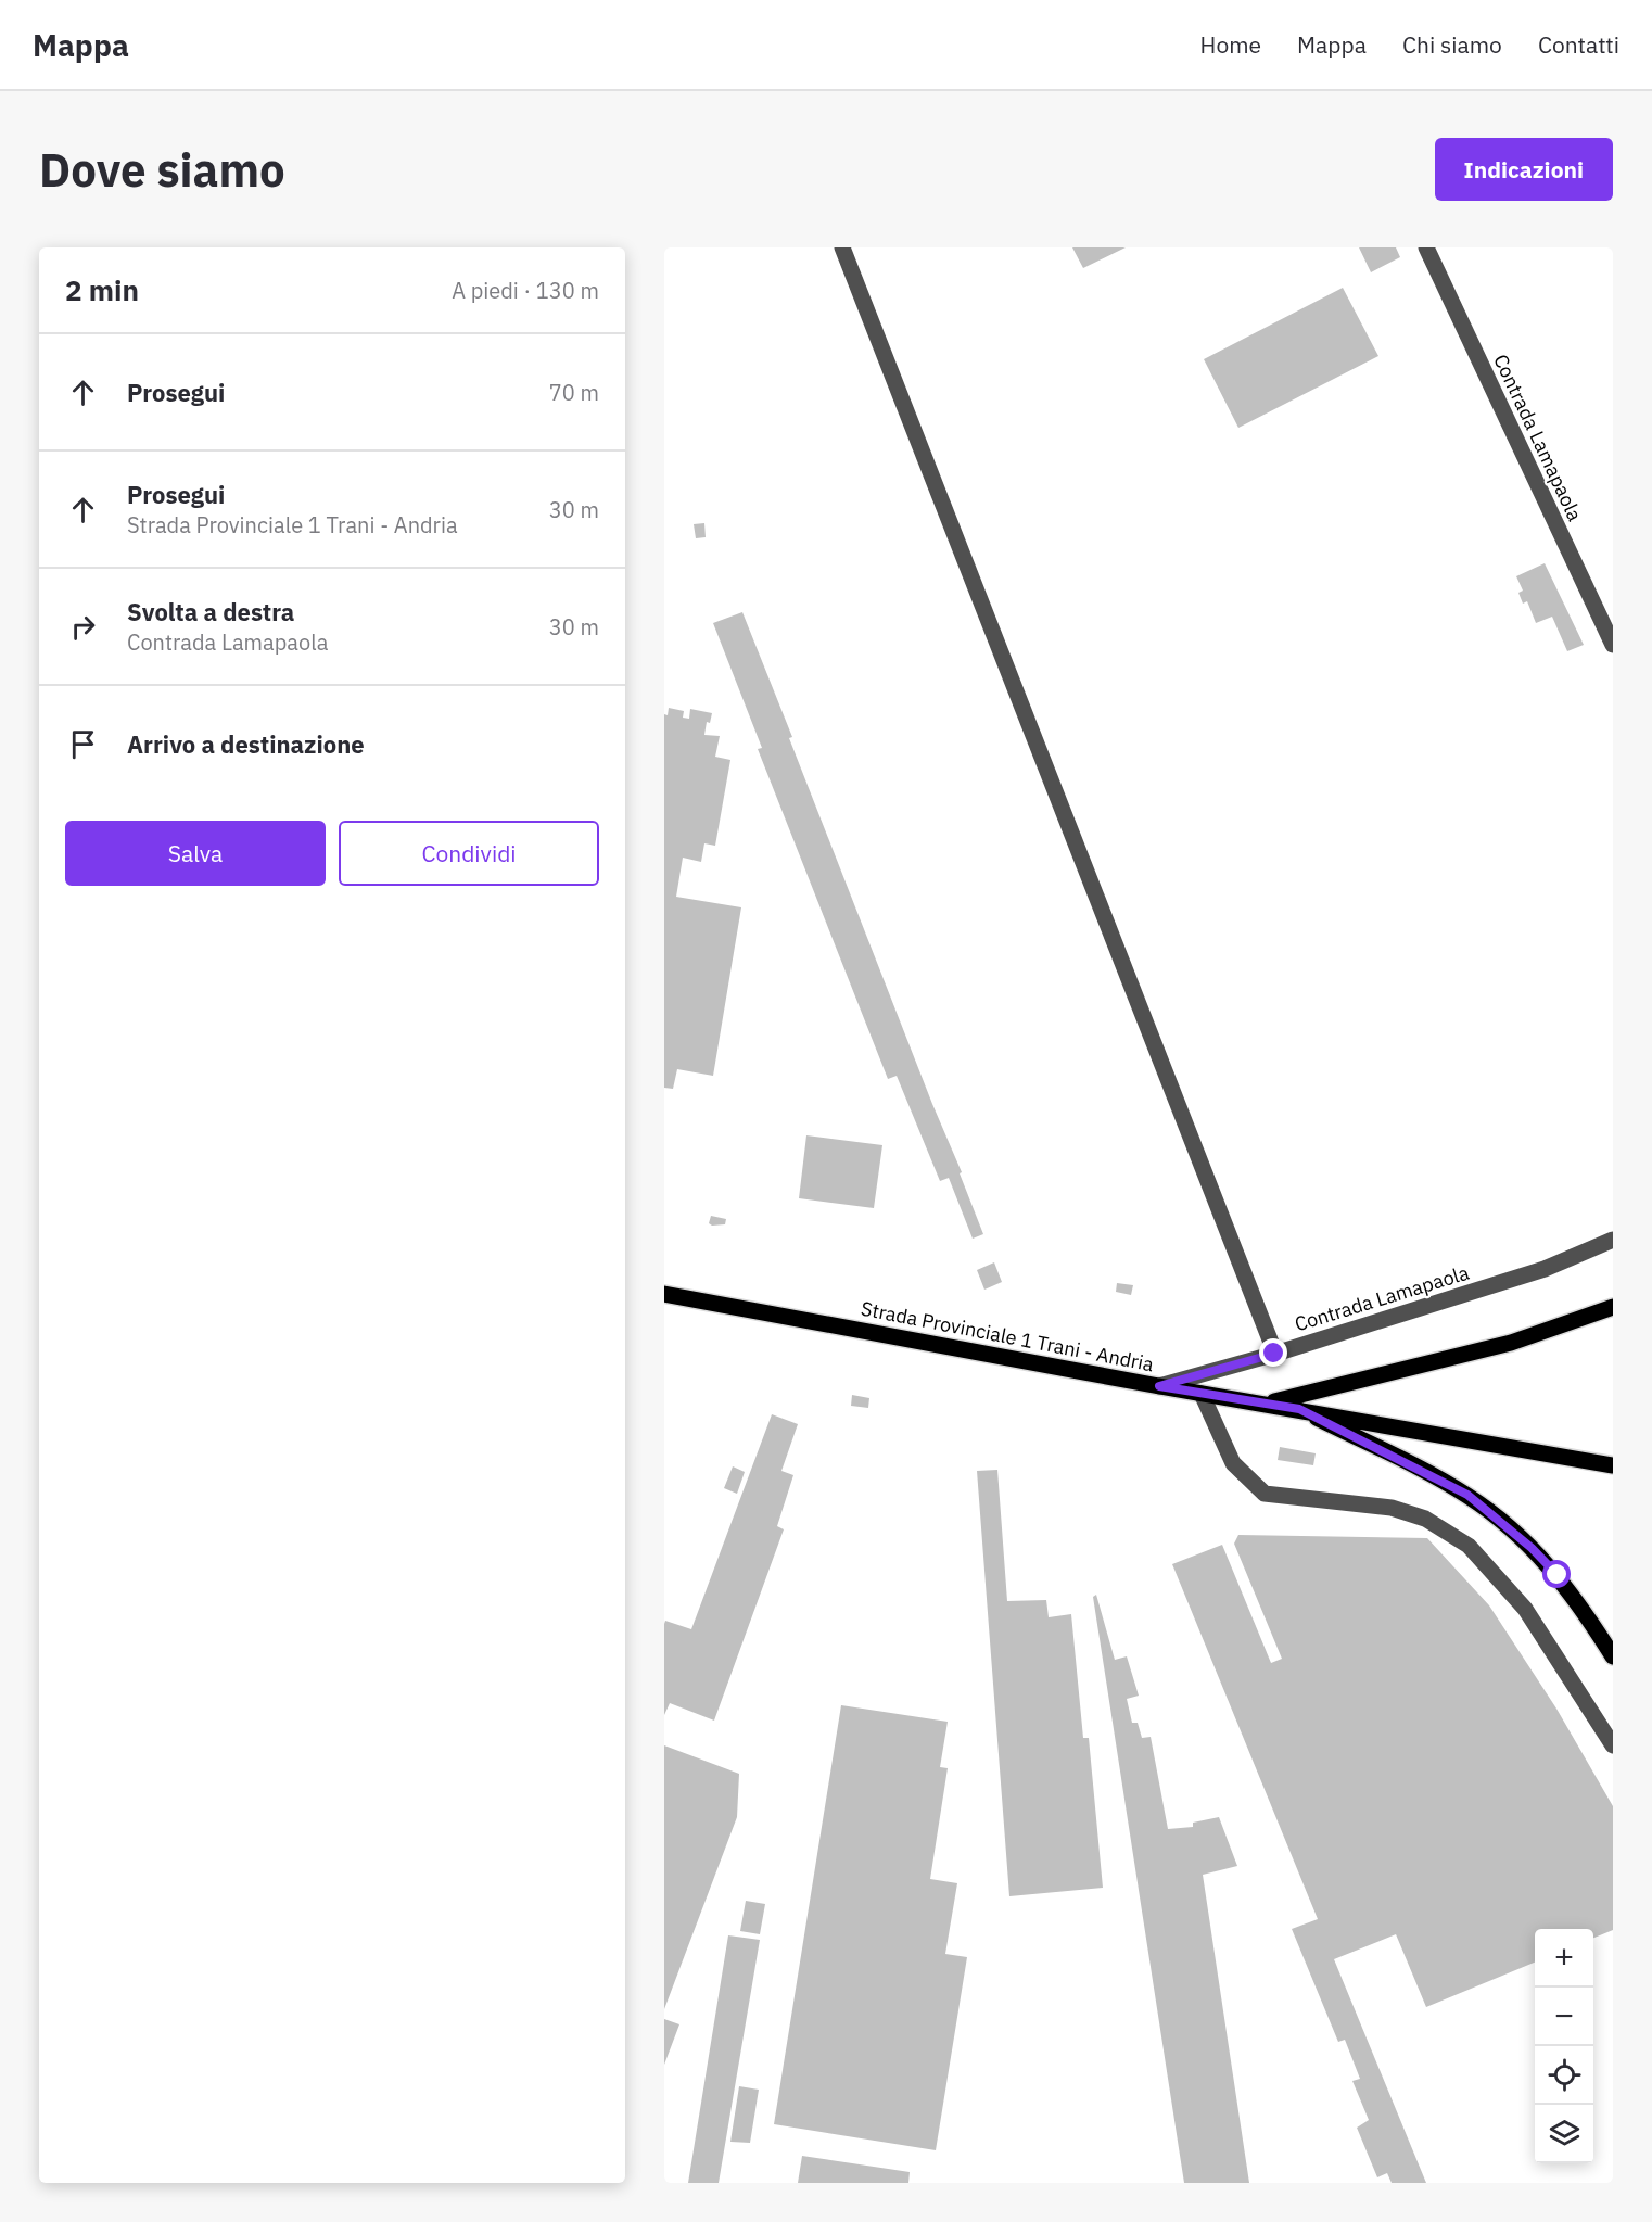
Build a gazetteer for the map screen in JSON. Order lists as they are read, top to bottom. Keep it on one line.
{"streets":{"main road":["Strada Provinciale 1 Trani - Andria"],"street":["Contrada Lamapaola"]},"crossings":[["Contrada Lamapaola","Strada Provinciale 1 Trani - Andria"]],"page":{"header":"Mappa","nav":["Home","Mappa","Chi siamo","Contatti"],"buttons":["Indicazioni",["Salva","Condividi"]],"title":"Dove siamo","heading":["2 min","A piedi · 130 m"],"list":[["Prosegui","70 m"],["Prosegui","Strada Provinciale 1 Trani - Andria","30 m"],["Svolta a destra","Contrada Lamapaola","30 m"],"Arrivo a destinazione"],"map_buttons":["+","−"]}}
